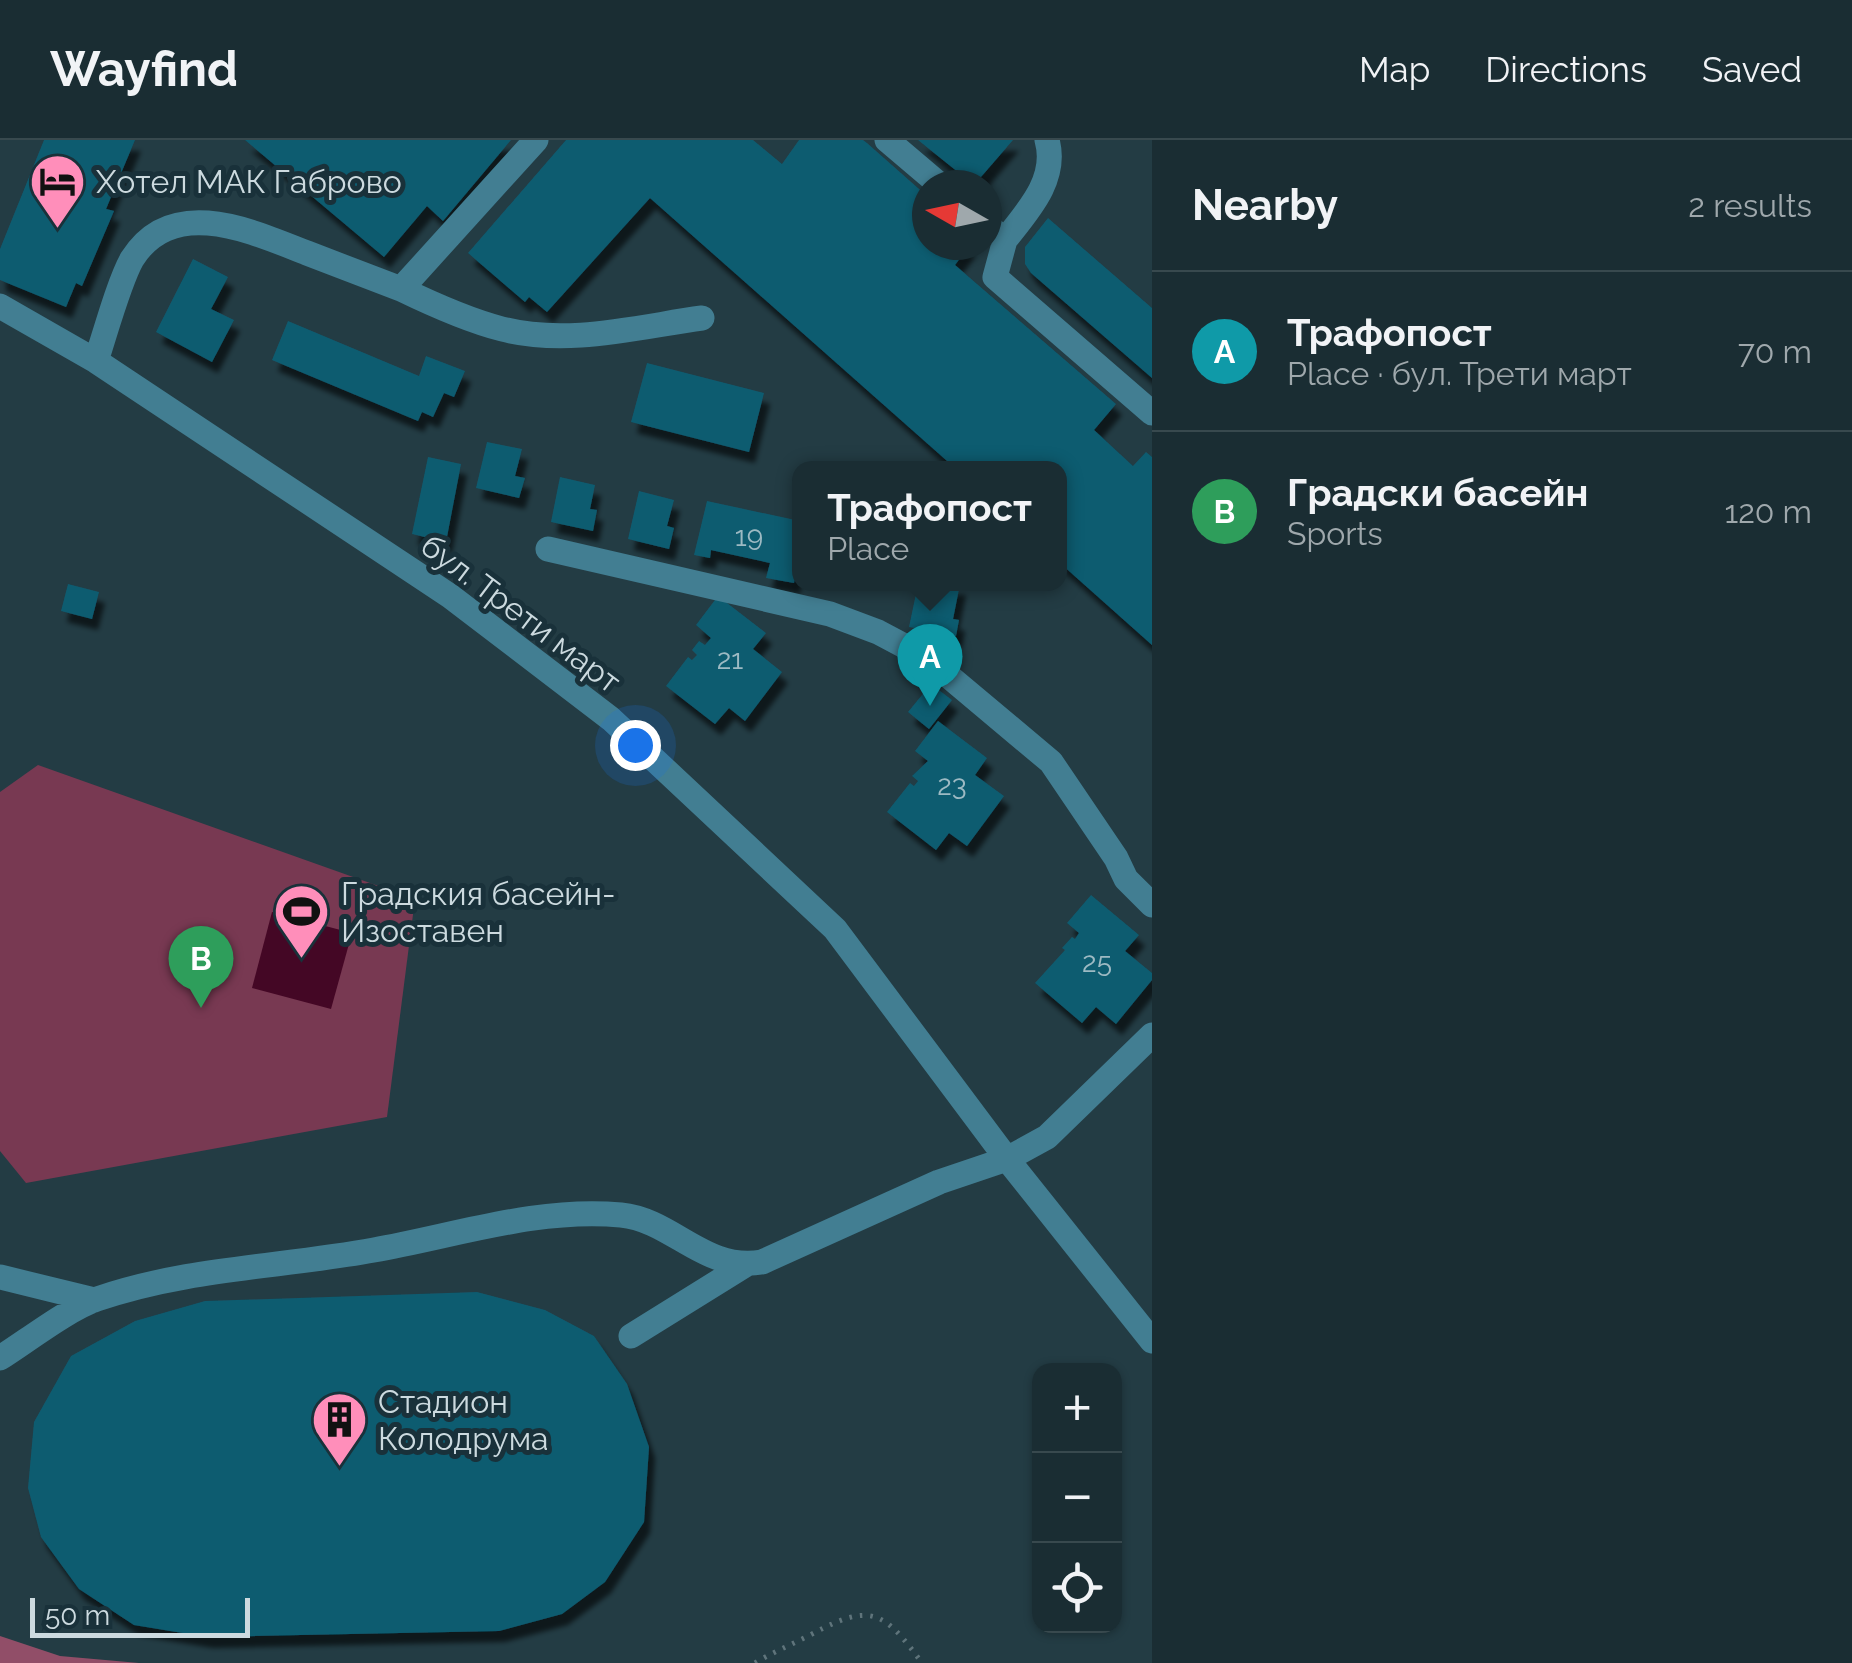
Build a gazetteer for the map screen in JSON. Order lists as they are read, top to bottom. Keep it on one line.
{"streets":{"street":["бул. Трети март"]},"places":{"hotel":["Хотел МАК Габрово"],"sports":["Градския басейн- Изоставен"],"building":["Стадион Колодрума"]},"house_numbers":["19","21","23","25"],"scale_bar":"50 m","north":"left","page":{"header":"Wayfind","nav":["Map","Directions","Saved"],"heading":["Nearby","2 results"],"list":[{"mark":"A","name":"Трафопост","note":"Place · бул. Трети март","value":"70 m"},{"mark":"B","name":"Градски басейн","note":"Sports","value":"120 m"}],"popup":["Трафопост","Place"],"pins":["A","B"],"map_buttons":["+","−"],"scale":"50 m"}}
